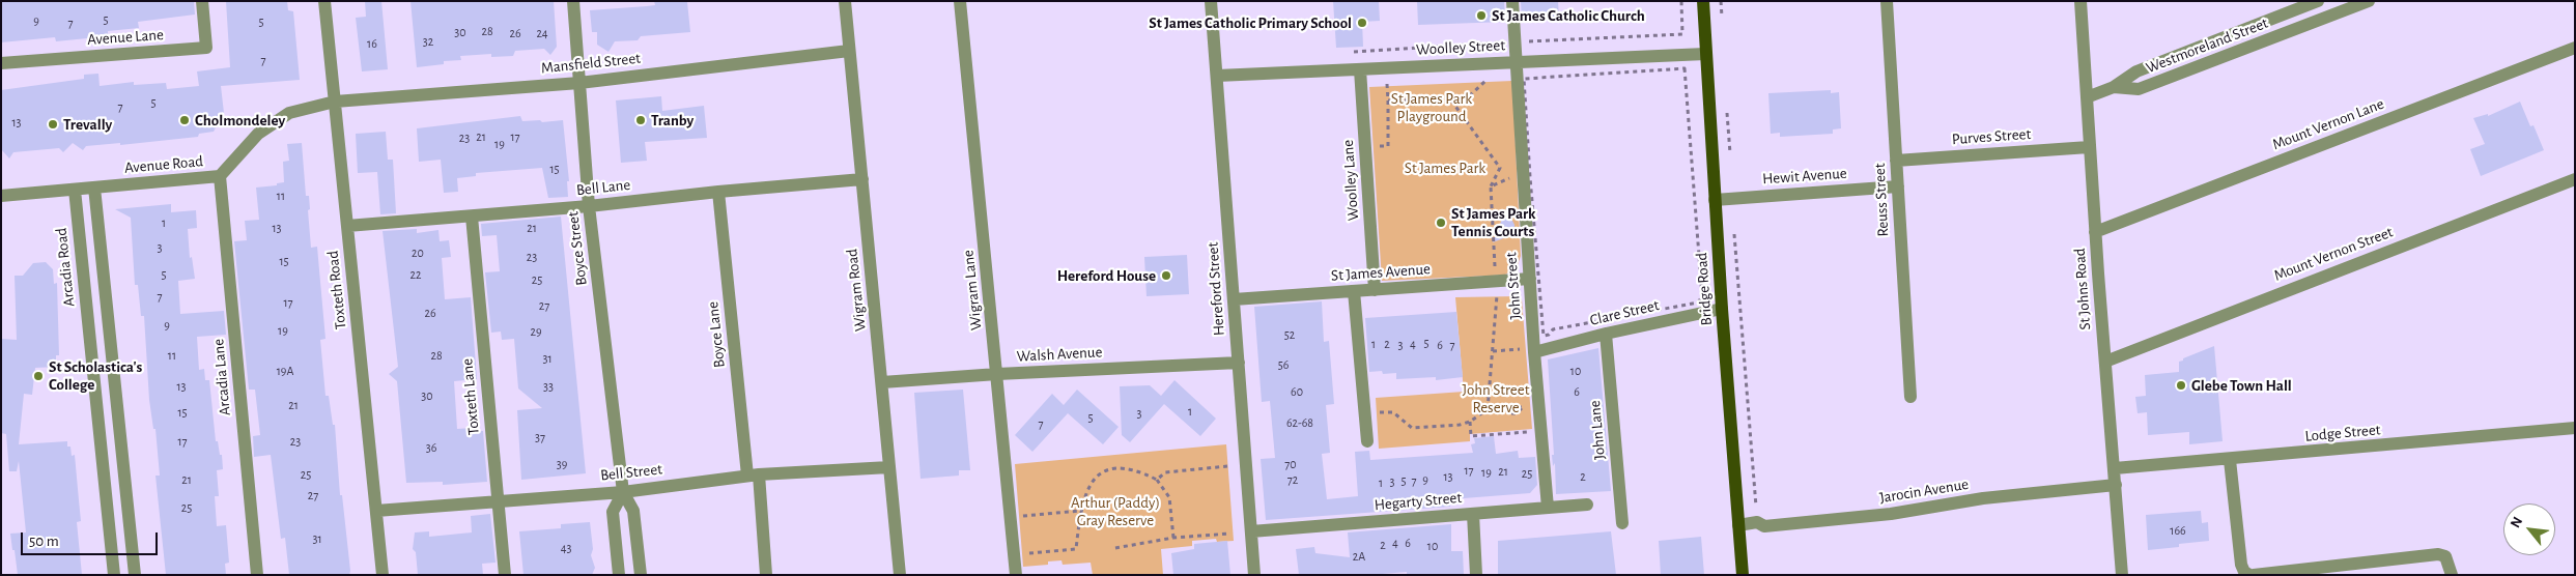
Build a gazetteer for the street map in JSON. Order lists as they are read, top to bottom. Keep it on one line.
{"streets":{"main road":["Bridge Road"],"street":["Avenue Lane","Westmoreland Street","Woolley Street","Mansfield Street","Mount Vernon Lane","Purves Street","Avenue Road","Hewit Avenue","Woolley Lane","Bell Lane","Reuss Street","Boyce Street","Mount Vernon Street","Arcadia Road","St James Avenue","John Street","Hereford Street","St Johns Road","Toxteth Road","Wigram Road","Wigram Lane","Clare Street","Boyce Lane","Walsh Avenue","Arcadia Lane","Toxteth Lane","John Lane","Lodge Street","Bell Street","Jarocin Avenue","Hegarty Street"]},"crossings":[["Westmoreland Street","St Johns Road"],["Woolley Street","Woolley Lane"],["Woolley Street","John Street"],["Woolley Street","Hereford Street"],["Woolley Street","Bridge Road"],["Mansfield Street","Avenue Road"],["Mansfield Street","Boyce Street"],["Mansfield Street","Toxteth Road"],["Mansfield Street","Wigram Road"],["Mount Vernon Lane","St Johns Road"],["Purves Street","Reuss Street"],["Purves Street","St Johns Road"],["Avenue Road","Arcadia Road"],["Avenue Road","Toxteth Road"],["Avenue Road","Arcadia Lane"],["Hewit Avenue","Reuss Street"],["Hewit Avenue","Bridge Road"],["Woolley Lane","St James Avenue"],["Bell Lane","Boyce Street"],["Bell Lane","Toxteth Road"],["Bell Lane","Wigram Road"],["Bell Lane","Boyce Lane"],["Bell Lane","Toxteth Lane"],["Boyce Street","Bell Street"],["Mount Vernon Street","St Johns Road"],["St James Avenue","John Street"],["St James Avenue","Hereford Street"],["John Street","Clare Street"],["John Street","Hegarty Street"],["Hereford Street","Walsh Avenue"],["Hereford Street","Hegarty Street"],["Bridge Road","Clare Street"],["Bridge Road","Jarocin Avenue"],["St Johns Road","Lodge Street"],["St Johns Road","Jarocin Avenue"],["Toxteth Road","Bell Street"],["Wigram Road","Walsh Avenue"],["Wigram Road","Bell Street"],["Wigram Lane","Walsh Avenue"],["Clare Street","John Lane"],["Boyce Lane","Bell Street"],["Toxteth Lane","Bell Street"]],"parks":["St James Park Playground","St James Park","John Street Reserve","Arthur (Paddy) Gray Reserve"],"places":["St James Catholic Church","St James Catholic Primary School","Cholmondeley","Tranby","Trevally","St James Park Tennis Courts","Hereford House","St Scholastica's College","Glebe Town Hall"],"house_numbers":["5","9","5","7","28","30","26","24","32","16","7","5","7","13","21","17","23","19","15","11","1","13","21","3","20","23","15","5","22","25","7","17","27","26","9","19","29","52","5","1","2","4","3","6","7","11","28","31","56","19A","10","13","33","60","6","30","21","1","15","3","5","62-68","7","37","17","23","36","39","70","17","21","19","25","25","13","2","21","72","9","5","7","3","1","27","25","166","31","4","6","2","10","43","2A"],"scale_bar":"50 m","north":"top left"}
